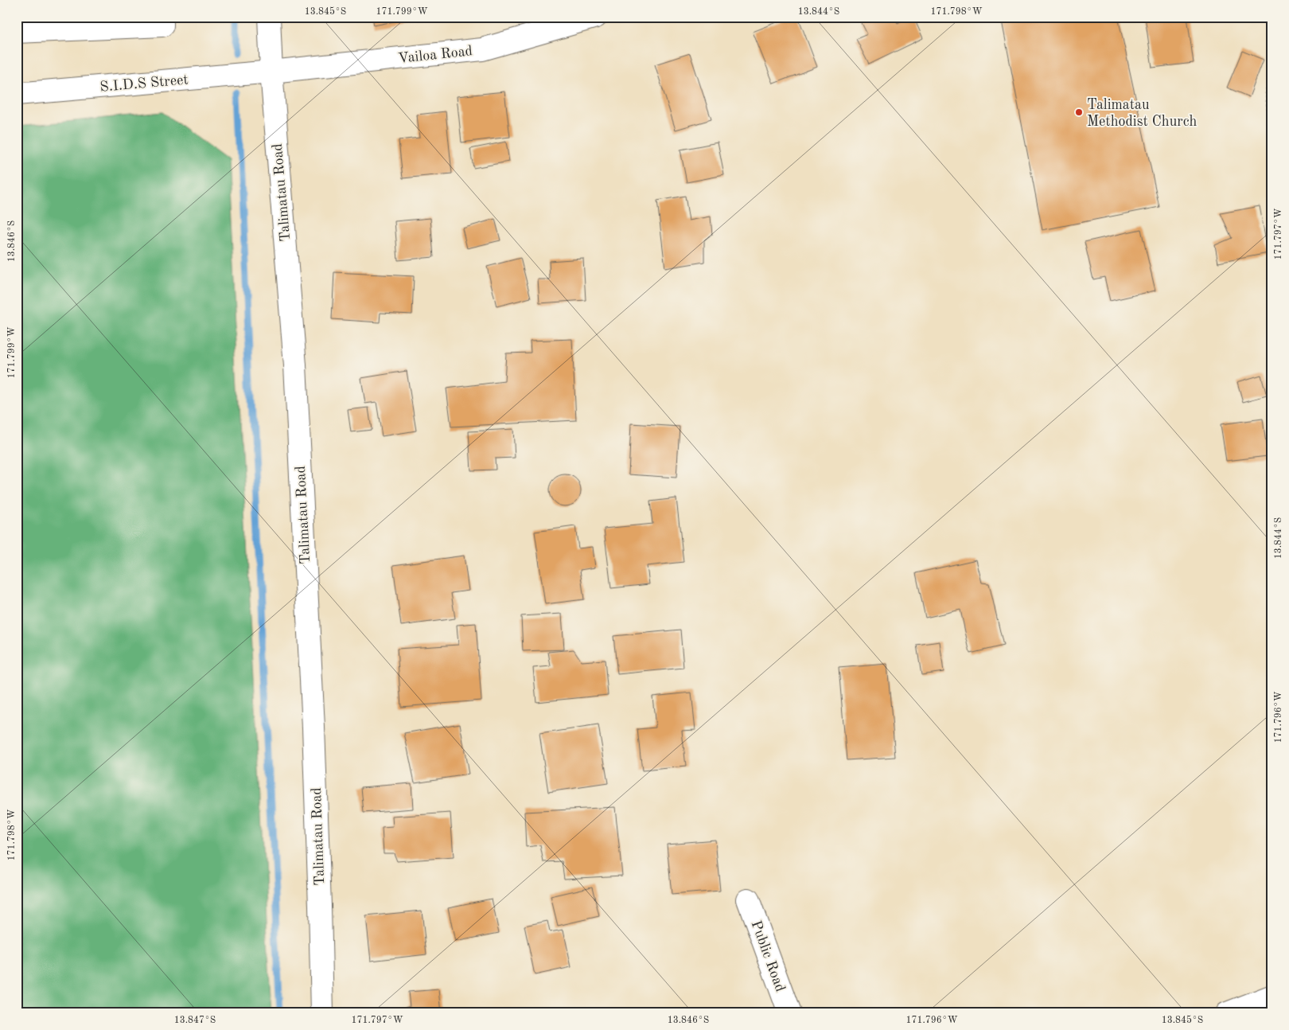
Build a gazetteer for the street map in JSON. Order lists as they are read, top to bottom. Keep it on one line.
{"streets":{"main road":["Vailoa Road","S.I.D.S Street","Talimatau Road","Public Road"]},"crossings":[["Vailoa Road","S.I.D.S Street"],["Vailoa Road","Talimatau Road"],["S.I.D.S Street","Talimatau Road"]],"places":["Talimatau Methodist Church"],"coordinates":["13.845°S","171.799°W","13.844°S","171.798°W","171.797°W","13.846°S","171.796°W","13.847°S"]}
